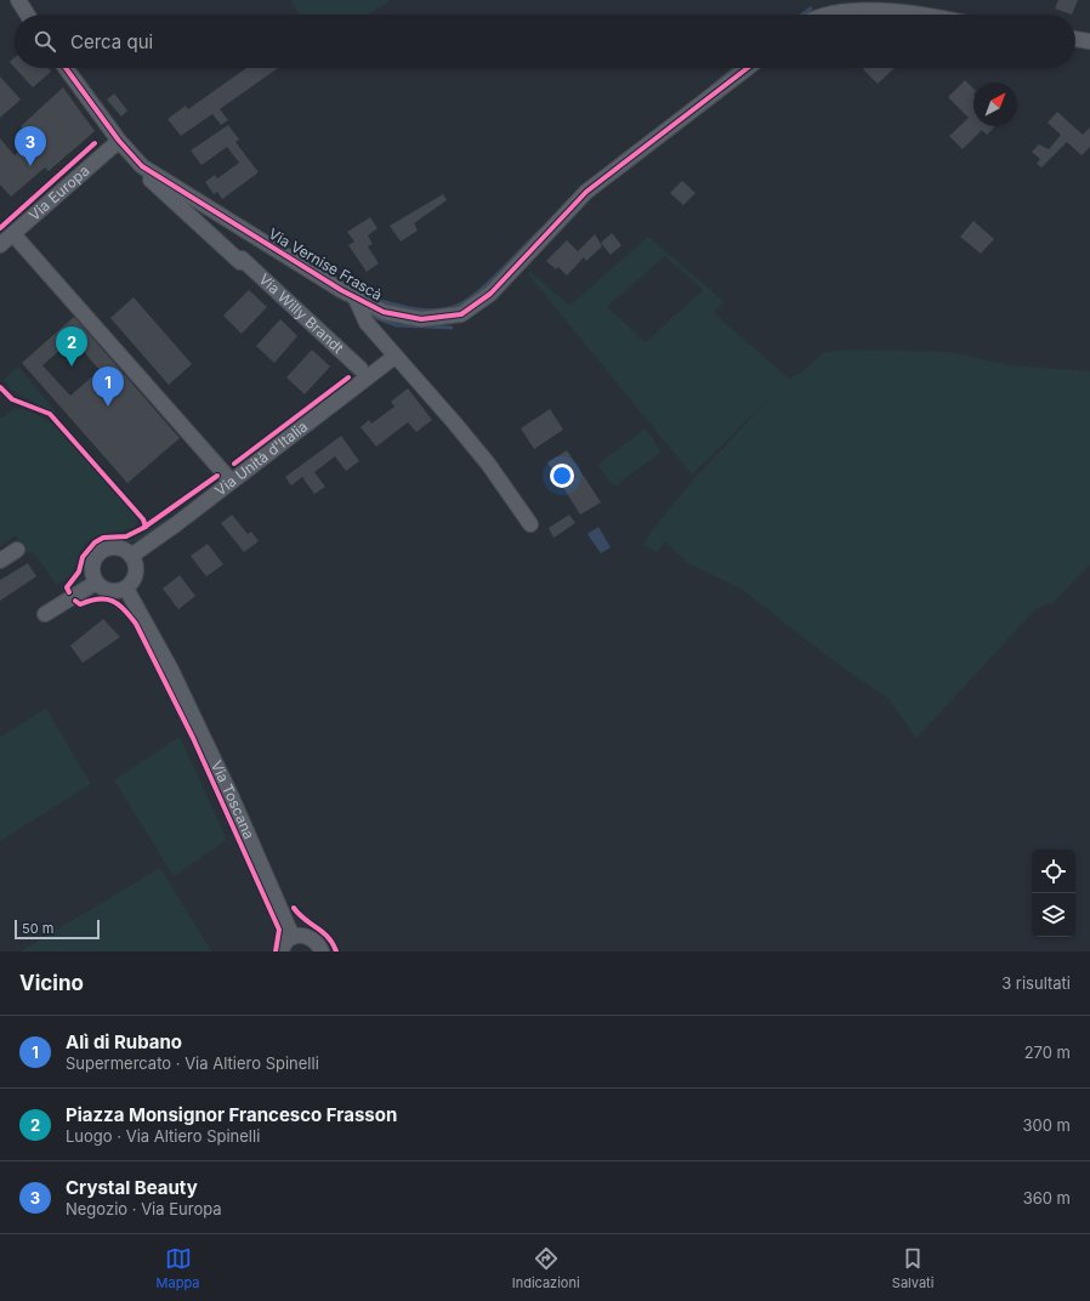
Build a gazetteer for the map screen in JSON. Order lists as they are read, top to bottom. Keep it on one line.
{"streets":{"street":["Via Europa","Via Vernise Frascà","Via Willy Brandt","Via Unità d'Italia","Via Toscana"]},"crossings":[["Via Europa","Via Vernise Frascà"],["Via Vernise Frascà","Via Willy Brandt"],["Via Unità d'Italia","Via Toscana"]],"scale_bar":"50 m","north":"top right","page":{"search":"Cerca qui","pins":["3","2","1"],"scale":"50 m","heading":["Vicino","3 risultati"],"list":[{"mark":"1","name":"Alì di Rubano","note":"Supermercato · Via Altiero Spinelli","value":"270 m"},{"mark":"2","name":"Piazza Monsignor Francesco Frasson","note":"Luogo · Via Altiero Spinelli","value":"300 m"},{"mark":"3","name":"Crystal Beauty","note":"Negozio · Via Europa","value":"360 m"}],"nav":["Mappa","Indicazioni","Salvati"]}}
